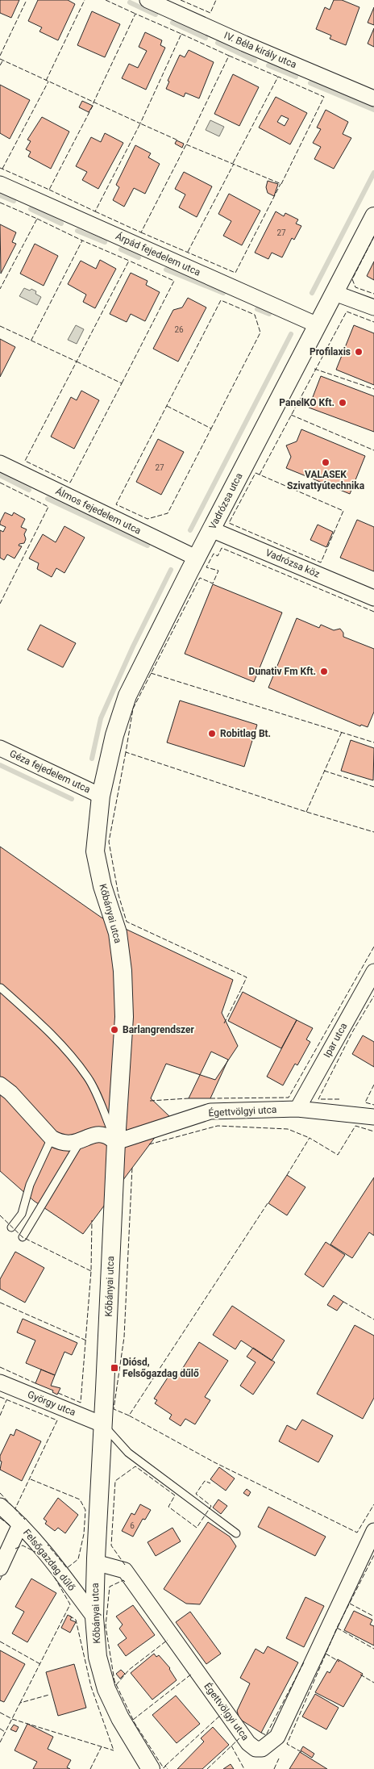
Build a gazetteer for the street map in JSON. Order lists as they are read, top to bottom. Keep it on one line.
{"streets":{"street":["IV. Béla király utca","Árpád fejedelem utca","Vadrózsa utca","Álmos fejedelem utca","Vadrózsa köz","Géza fejedelem utca","Kőbányai utca","Ipar utca","Égettvölgyi utca","György utca","Felsőgazdag dűlő"]},"crossings":[["Árpád fejedelem utca","Vadrózsa utca"],["Vadrózsa utca","Álmos fejedelem utca"],["Vadrózsa utca","Vadrózsa köz"],["Vadrózsa utca","Géza fejedelem utca"],["Vadrózsa utca","Kőbányai utca"],["Géza fejedelem utca","Kőbányai utca"],["Kőbányai utca","Égettvölgyi utca"],["Kőbányai utca","György utca"],["Kőbányai utca","Felsőgazdag dűlő"],["Ipar utca","Égettvölgyi utca"]],"places":{"other":["Profilaxis","PanelKO Kft.","VALASEK Szivattyútechnika","Dunativ Fm Kft.","Robitlag Bt.","Barlangrendszer"],"transit":["Diósd, Felsőgazdag dűlő"]},"house_numbers":["27","26","27","6"]}
